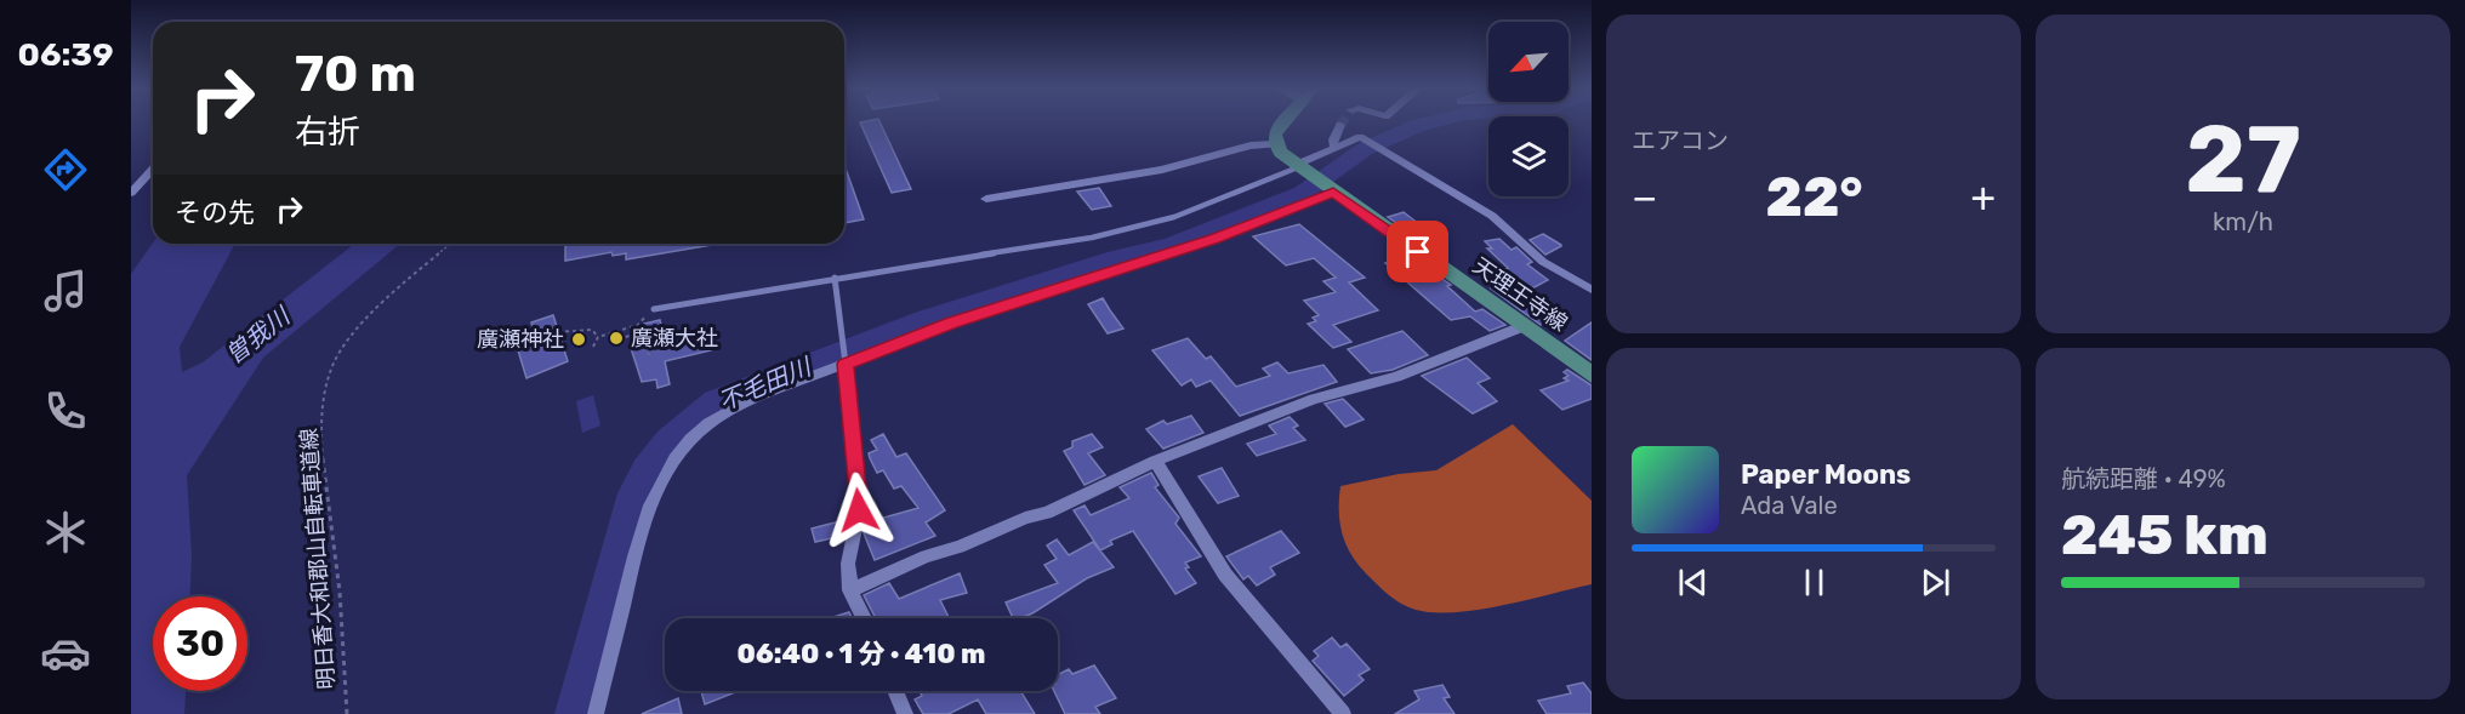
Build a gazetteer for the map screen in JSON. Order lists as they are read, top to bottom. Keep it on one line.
{"streets":{"main road":["天理王寺線"],"path":["明日香大和郡山自転車道線"]},"water":["曽我川","不毛田川"],"places":["廣瀬大社","廣瀬神社"],"north":"bottom left","page":{"tabs":"06:39","tile":["エアコン",["27","km/h"],["航続距離 · 49%","245 km"]],"turn":["70 m","右折"],"heat":["−","22°","+"],"then":"その先","song":["Paper Moons","Ada Vale"],"limit":"30","trip":"06:40 · 1 分 · 410 m"}}
